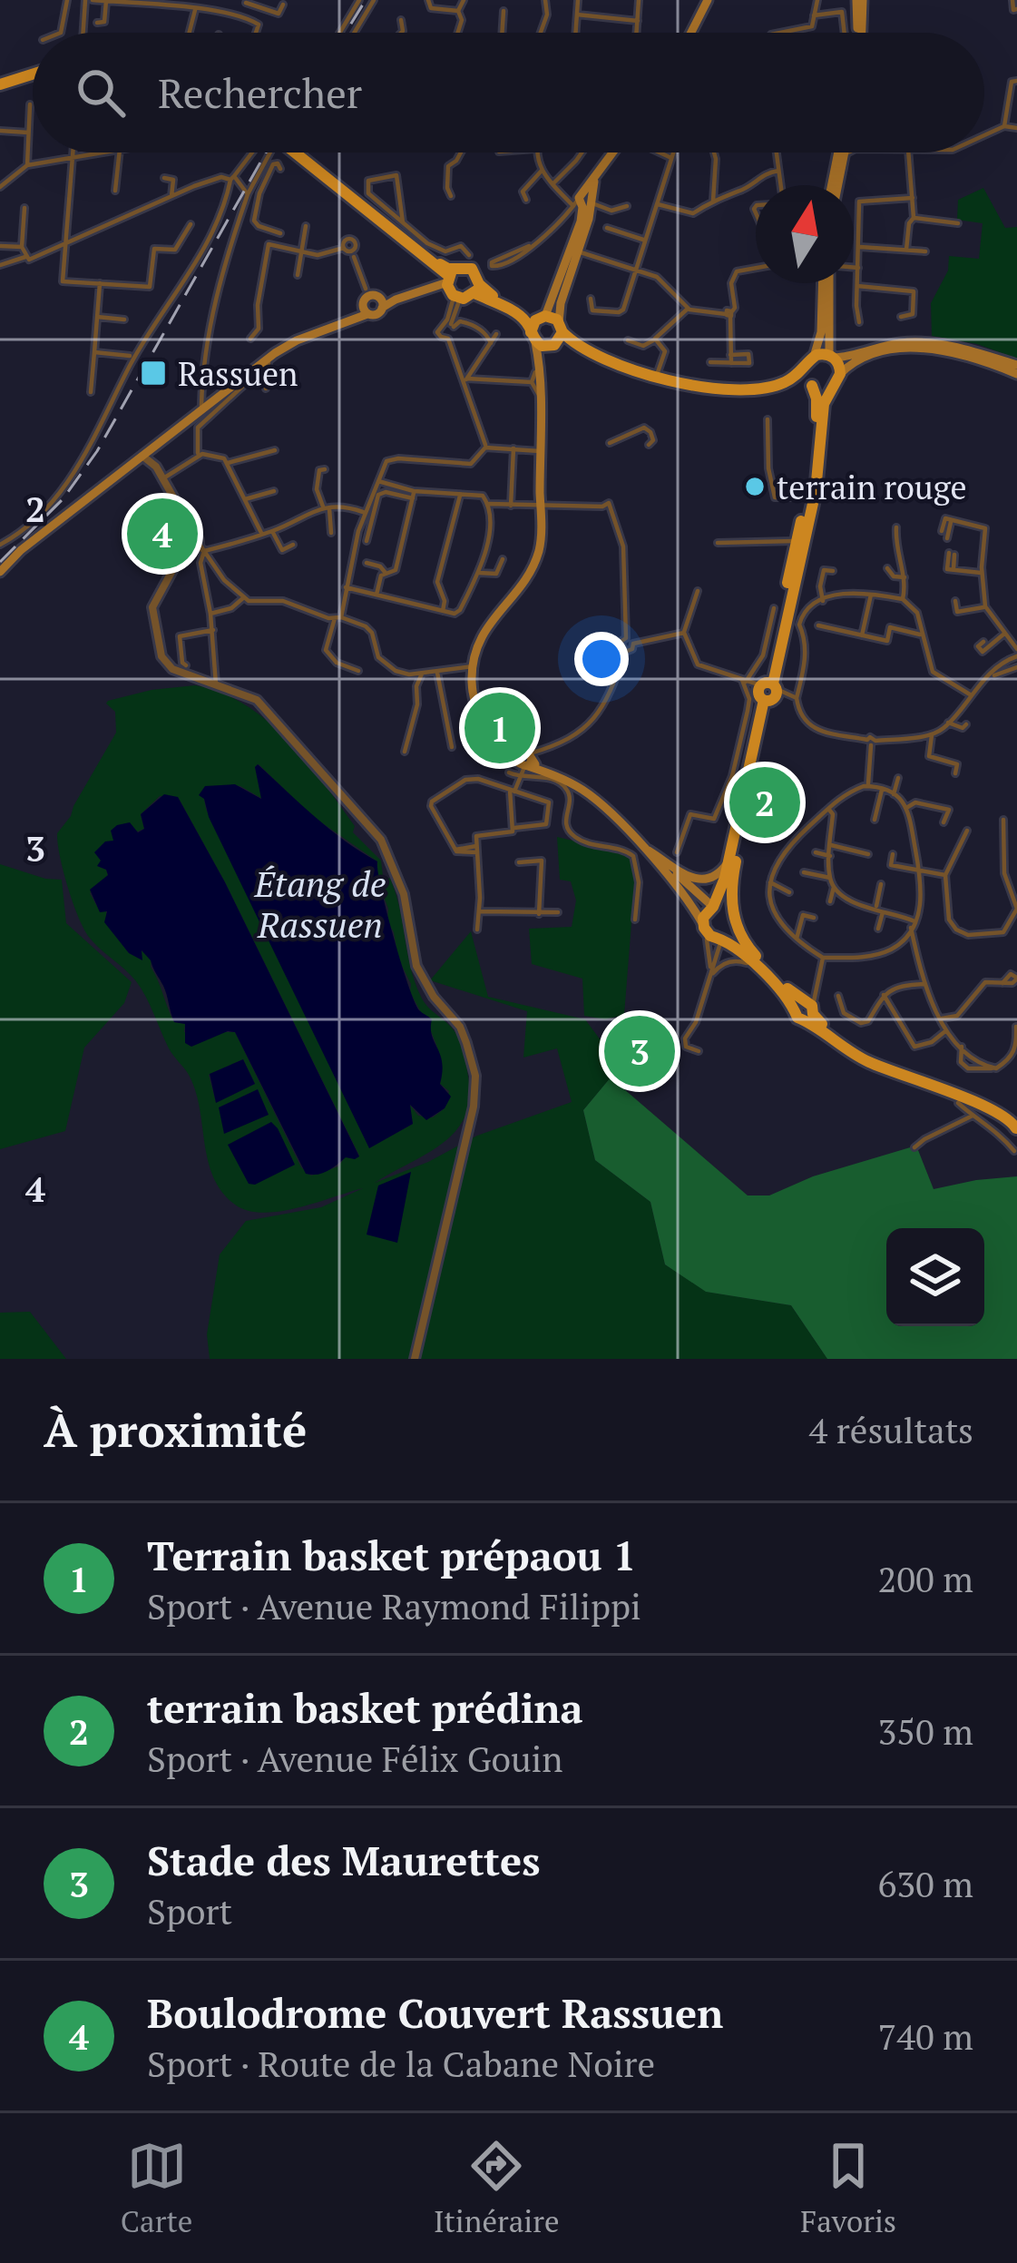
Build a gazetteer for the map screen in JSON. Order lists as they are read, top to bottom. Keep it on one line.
{"water":["Étang de Rassuen"],"places":{"transit":["Rassuen"],"other":["terrain rouge"]},"north":"top","page":{"search":"Rechercher","pins":["4","1","2","3"],"heading":["À proximité","4 résultats"],"list":[{"mark":"1","name":"Terrain basket prépaou 1","note":"Sport · Avenue Raymond Filippi","value":"200 m"},{"mark":"2","name":"terrain basket prédina","note":"Sport · Avenue Félix Gouin","value":"350 m"},{"mark":"3","name":"Stade des Maurettes","note":"Sport","value":"630 m"},{"mark":"4","name":"Boulodrome Couvert Rassuen","note":"Sport · Route de la Cabane Noire","value":"740 m"}],"nav":["Carte","Itinéraire","Favoris"]},"grid":{"rows":["2","3","4"]}}
